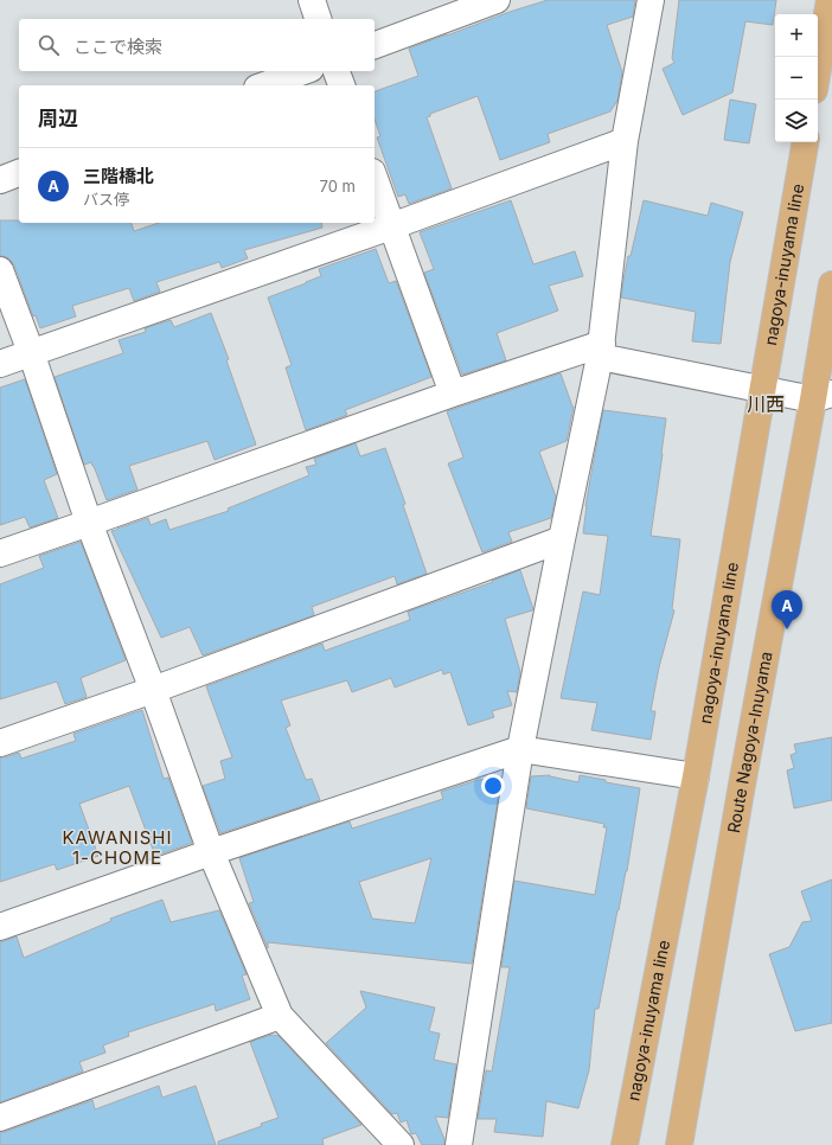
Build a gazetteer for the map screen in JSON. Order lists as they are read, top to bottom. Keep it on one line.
{"streets":{"main road":["nagoya-inuyama line","Route Nagoya-Inuyama"]},"districts":["川西","KAWANISHI 1-CHOME"],"page":{"map_buttons":["+","−"],"search":"ここで検索","heading":"周辺","list":[{"mark":"A","name":"三階橋北","note":"バス停","value":"70 m"}],"pins":"A"}}
